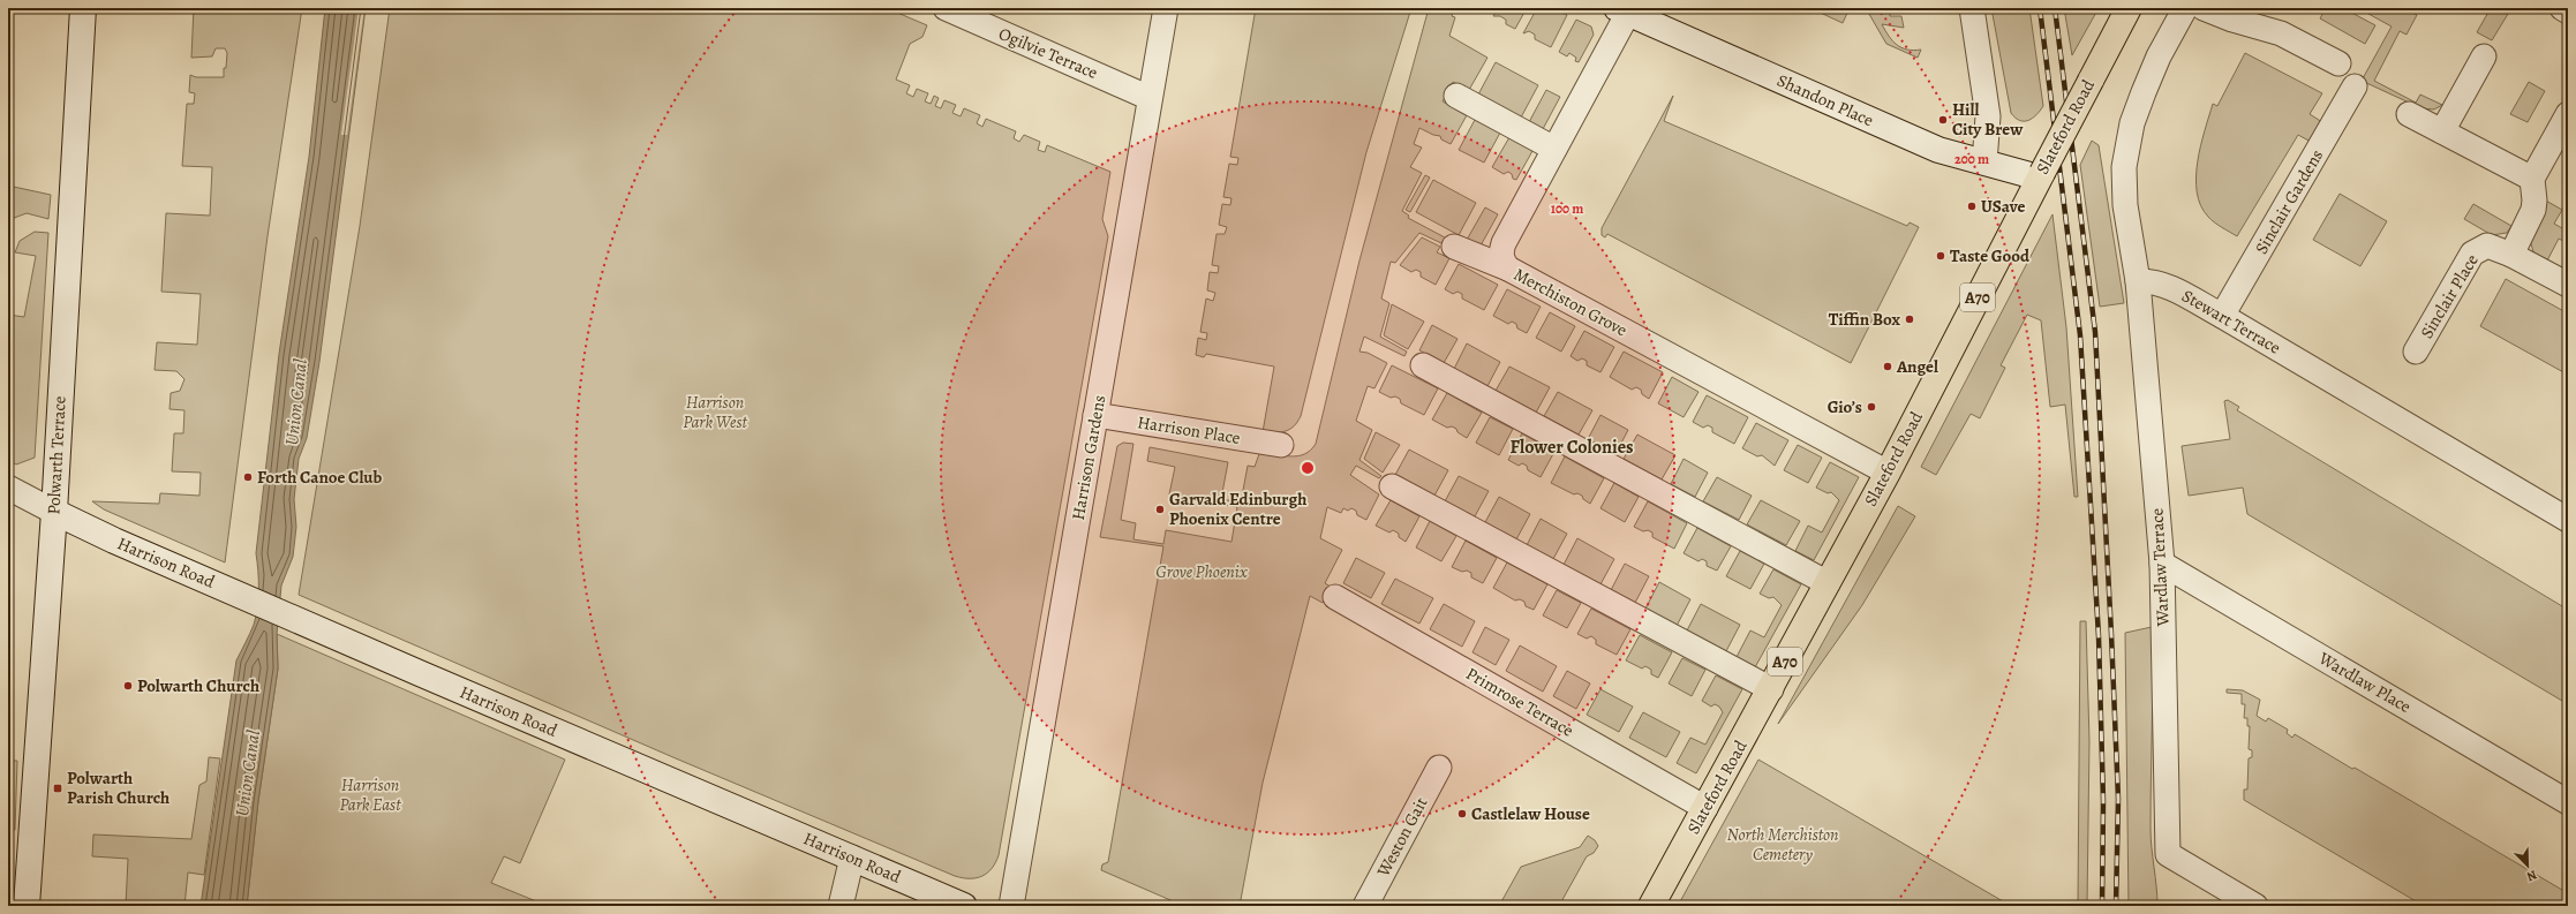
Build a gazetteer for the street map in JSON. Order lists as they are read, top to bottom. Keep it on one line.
{"streets":{"main road":["Slateford Road","A70"],"street":["Ogilvie Terrace","Shandon Place","Sinclair Gardens","Sinclair Place","Merchiston Grove","Stewart Terrace","Harrison Place","Polwarth Terrace","Harrison Gardens","Harrison Road","Wardlaw Terrace","Wardlaw Place","Primrose Terrace","Weston Gait"]},"crossings":[["Ogilvie Terrace","Harrison Gardens"],["Shandon Place","Slateford Road"],["Shandon Place","Merchiston Grove"],["Slateford Road","Merchiston Grove"],["Slateford Road","Primrose Terrace"],["Sinclair Gardens","Stewart Terrace"],["Stewart Terrace","Wardlaw Terrace"],["Harrison Place","Harrison Gardens"],["Polwarth Terrace","Harrison Road"],["Wardlaw Terrace","Wardlaw Place"]],"districts":["Flower Colonies"],"water":["Union Canal"],"parks":["Harrison Park West","Grove Phoenix","Harrison Park East","North Merchiston Cemetery"],"places":{"other":["Hill City Brew","USave","Taste Good","Tiffin Box","Angel","Gio’s","Forth Canoe Club","Garvald Edinburgh Phoenix Centre","Polwarth Church","Castlelaw House"],"transit":["Polwarth Parish Church"]},"north":"bottom right","rings":["200 m","100 m"]}
